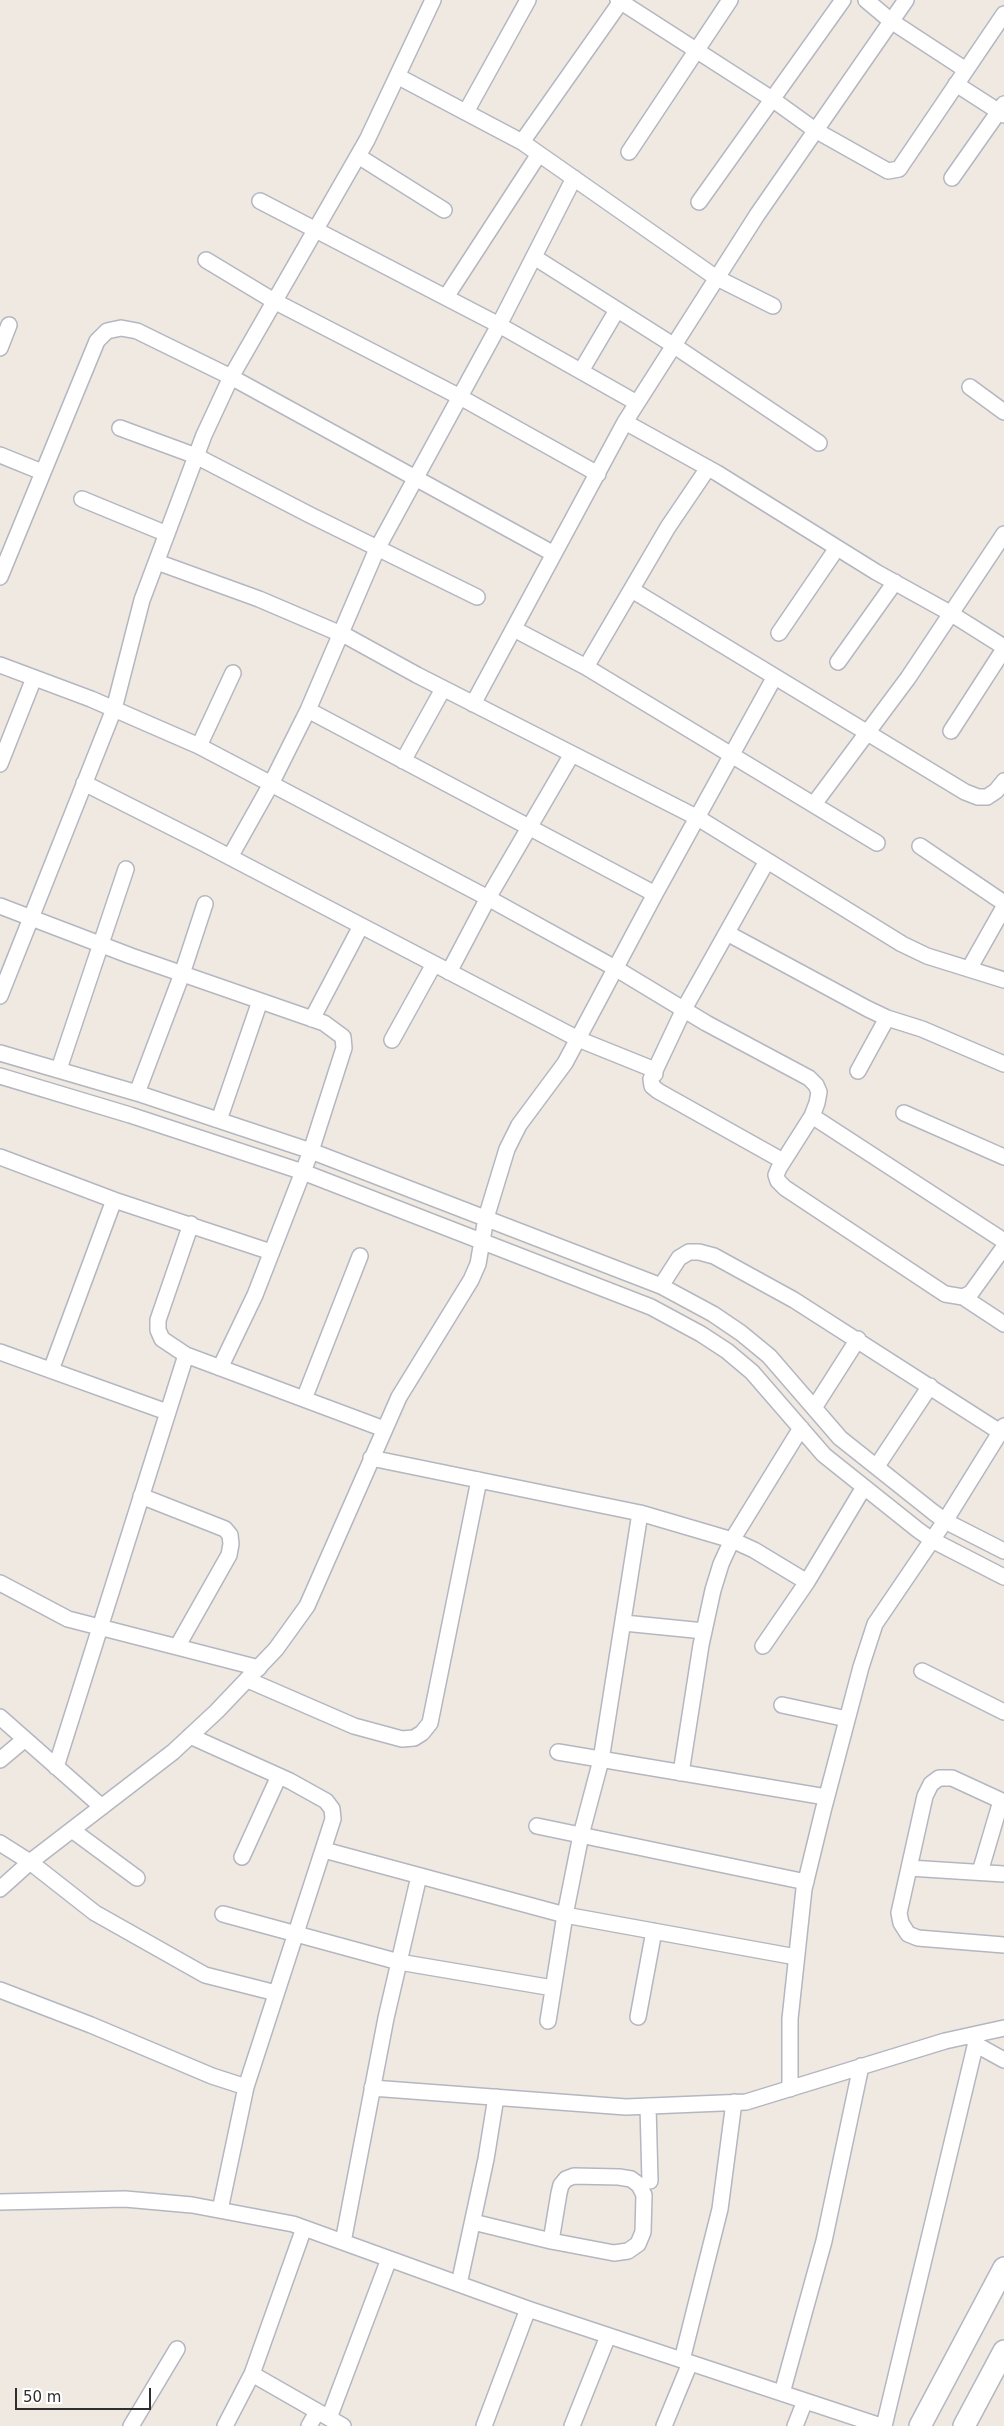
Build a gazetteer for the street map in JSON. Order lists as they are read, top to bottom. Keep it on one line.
{"scale_bar":"50 m"}
